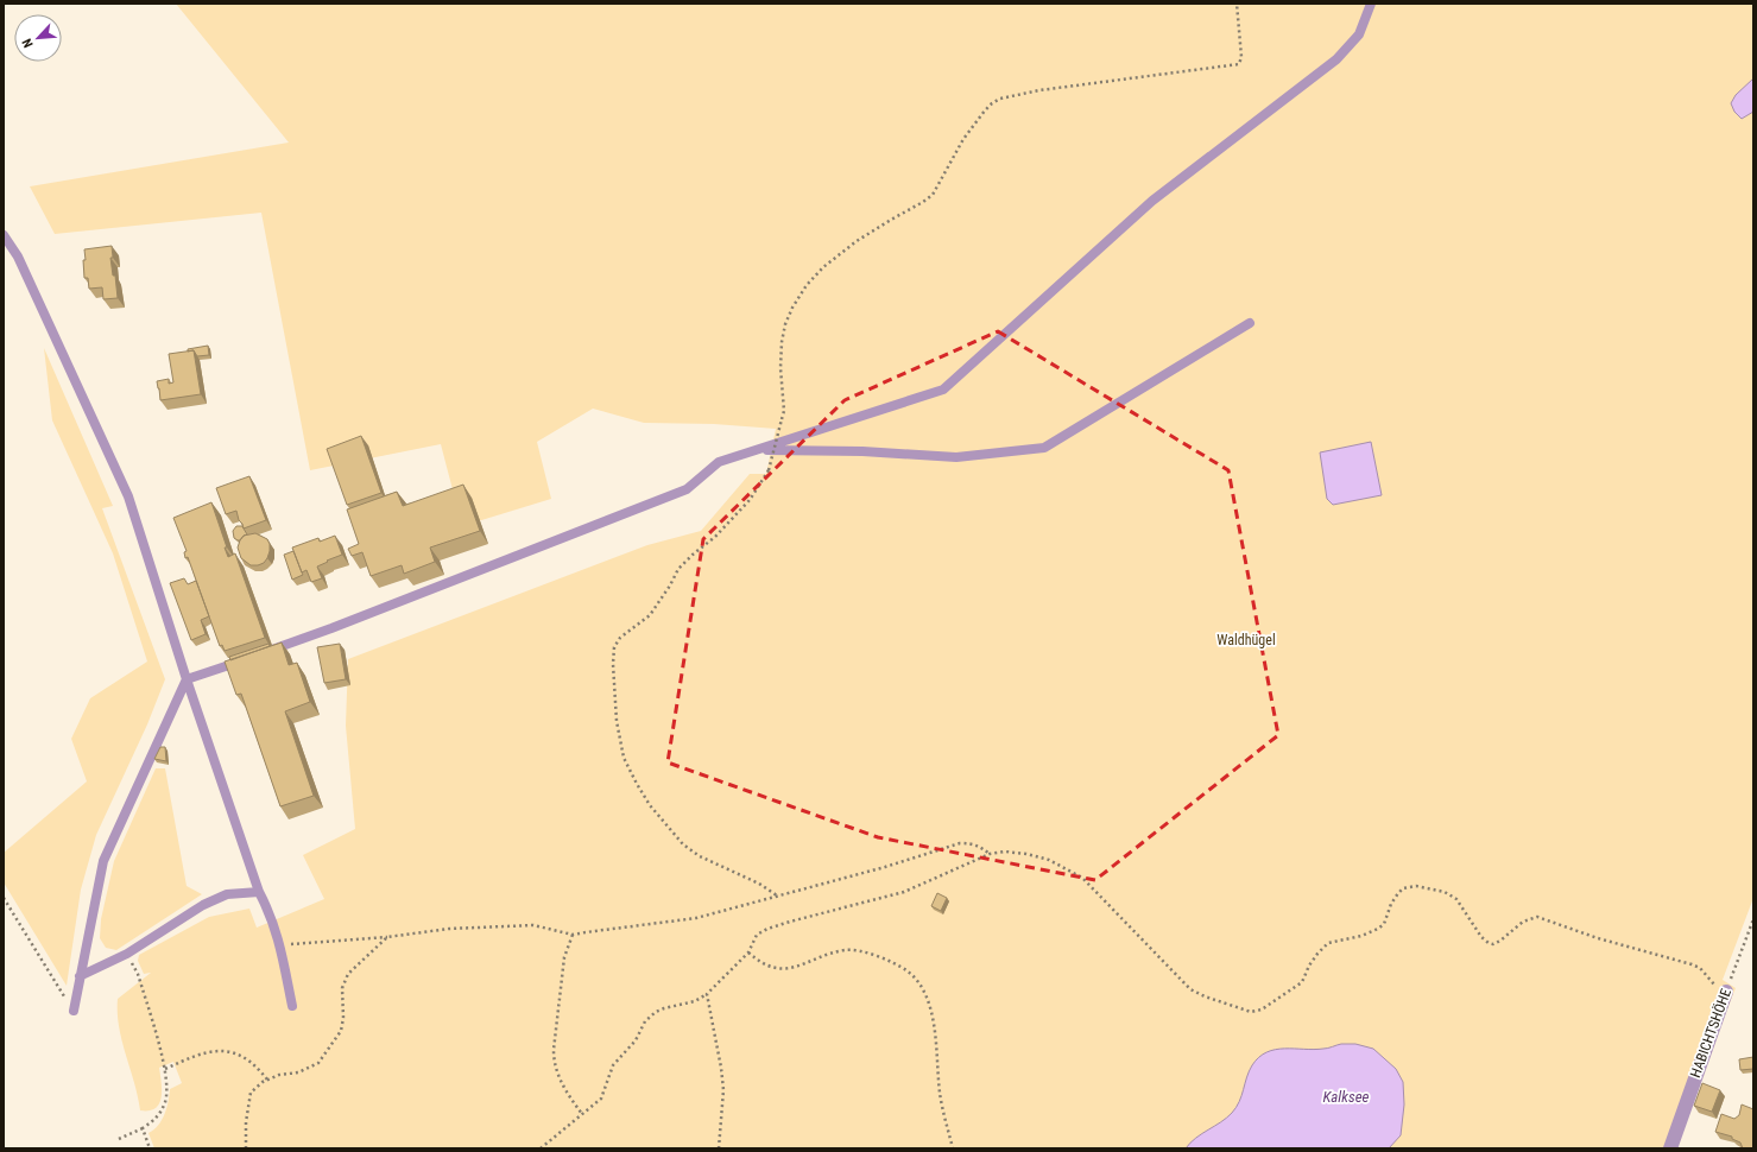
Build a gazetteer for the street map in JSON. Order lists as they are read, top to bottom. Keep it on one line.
{"streets":{"street":["HABICHTSHÖHE"]},"water":["Kalksee"],"parks":["Waldhügel"],"north":"bottom left"}
